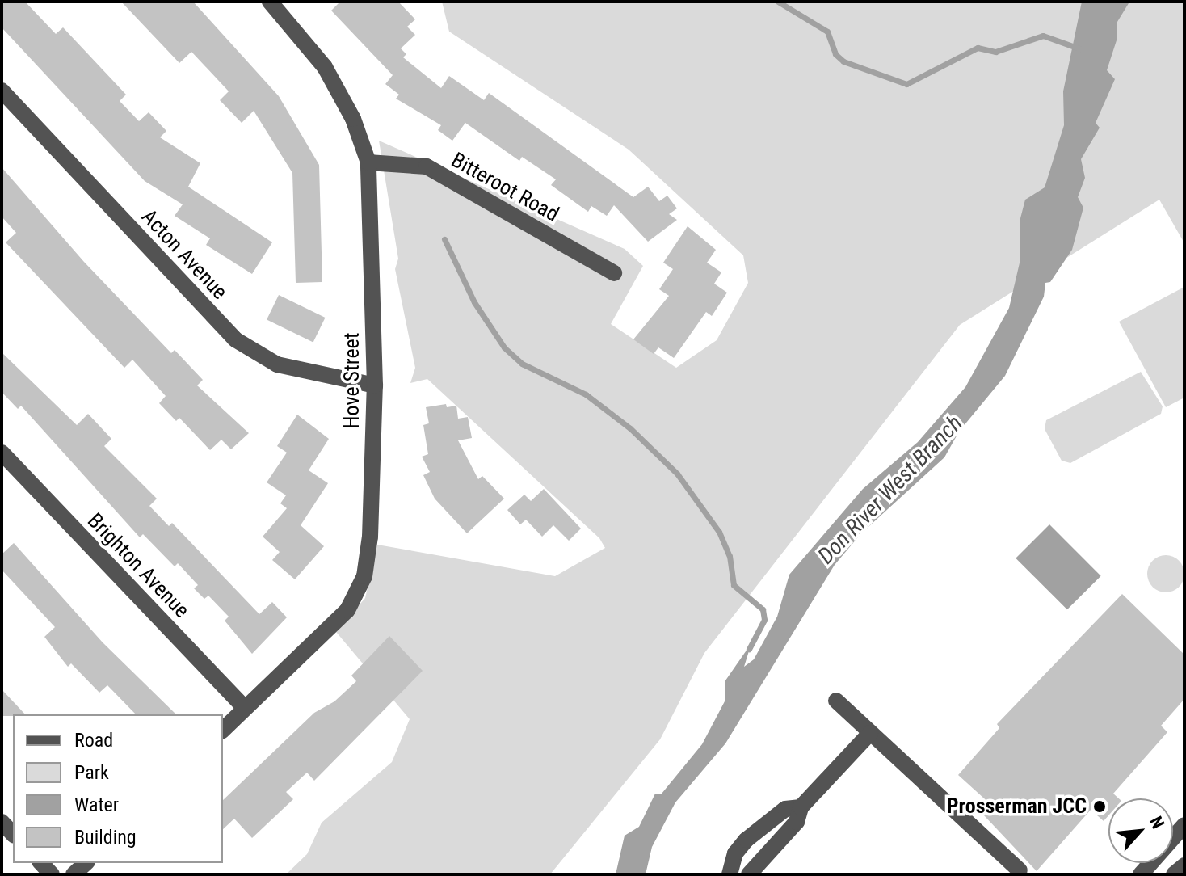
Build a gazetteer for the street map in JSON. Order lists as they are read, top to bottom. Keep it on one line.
{"streets":{"street":["Bitteroot Road","Acton Avenue","Hove Street","Brighton Avenue"]},"crossings":[["Bitteroot Road","Hove Street"],["Acton Avenue","Hove Street"],["Hove Street","Brighton Avenue"]],"water":["Don River West Branch"],"places":["Prosserman JCC"],"legend":["Road","Park","Water","Building"],"north":"top right"}
